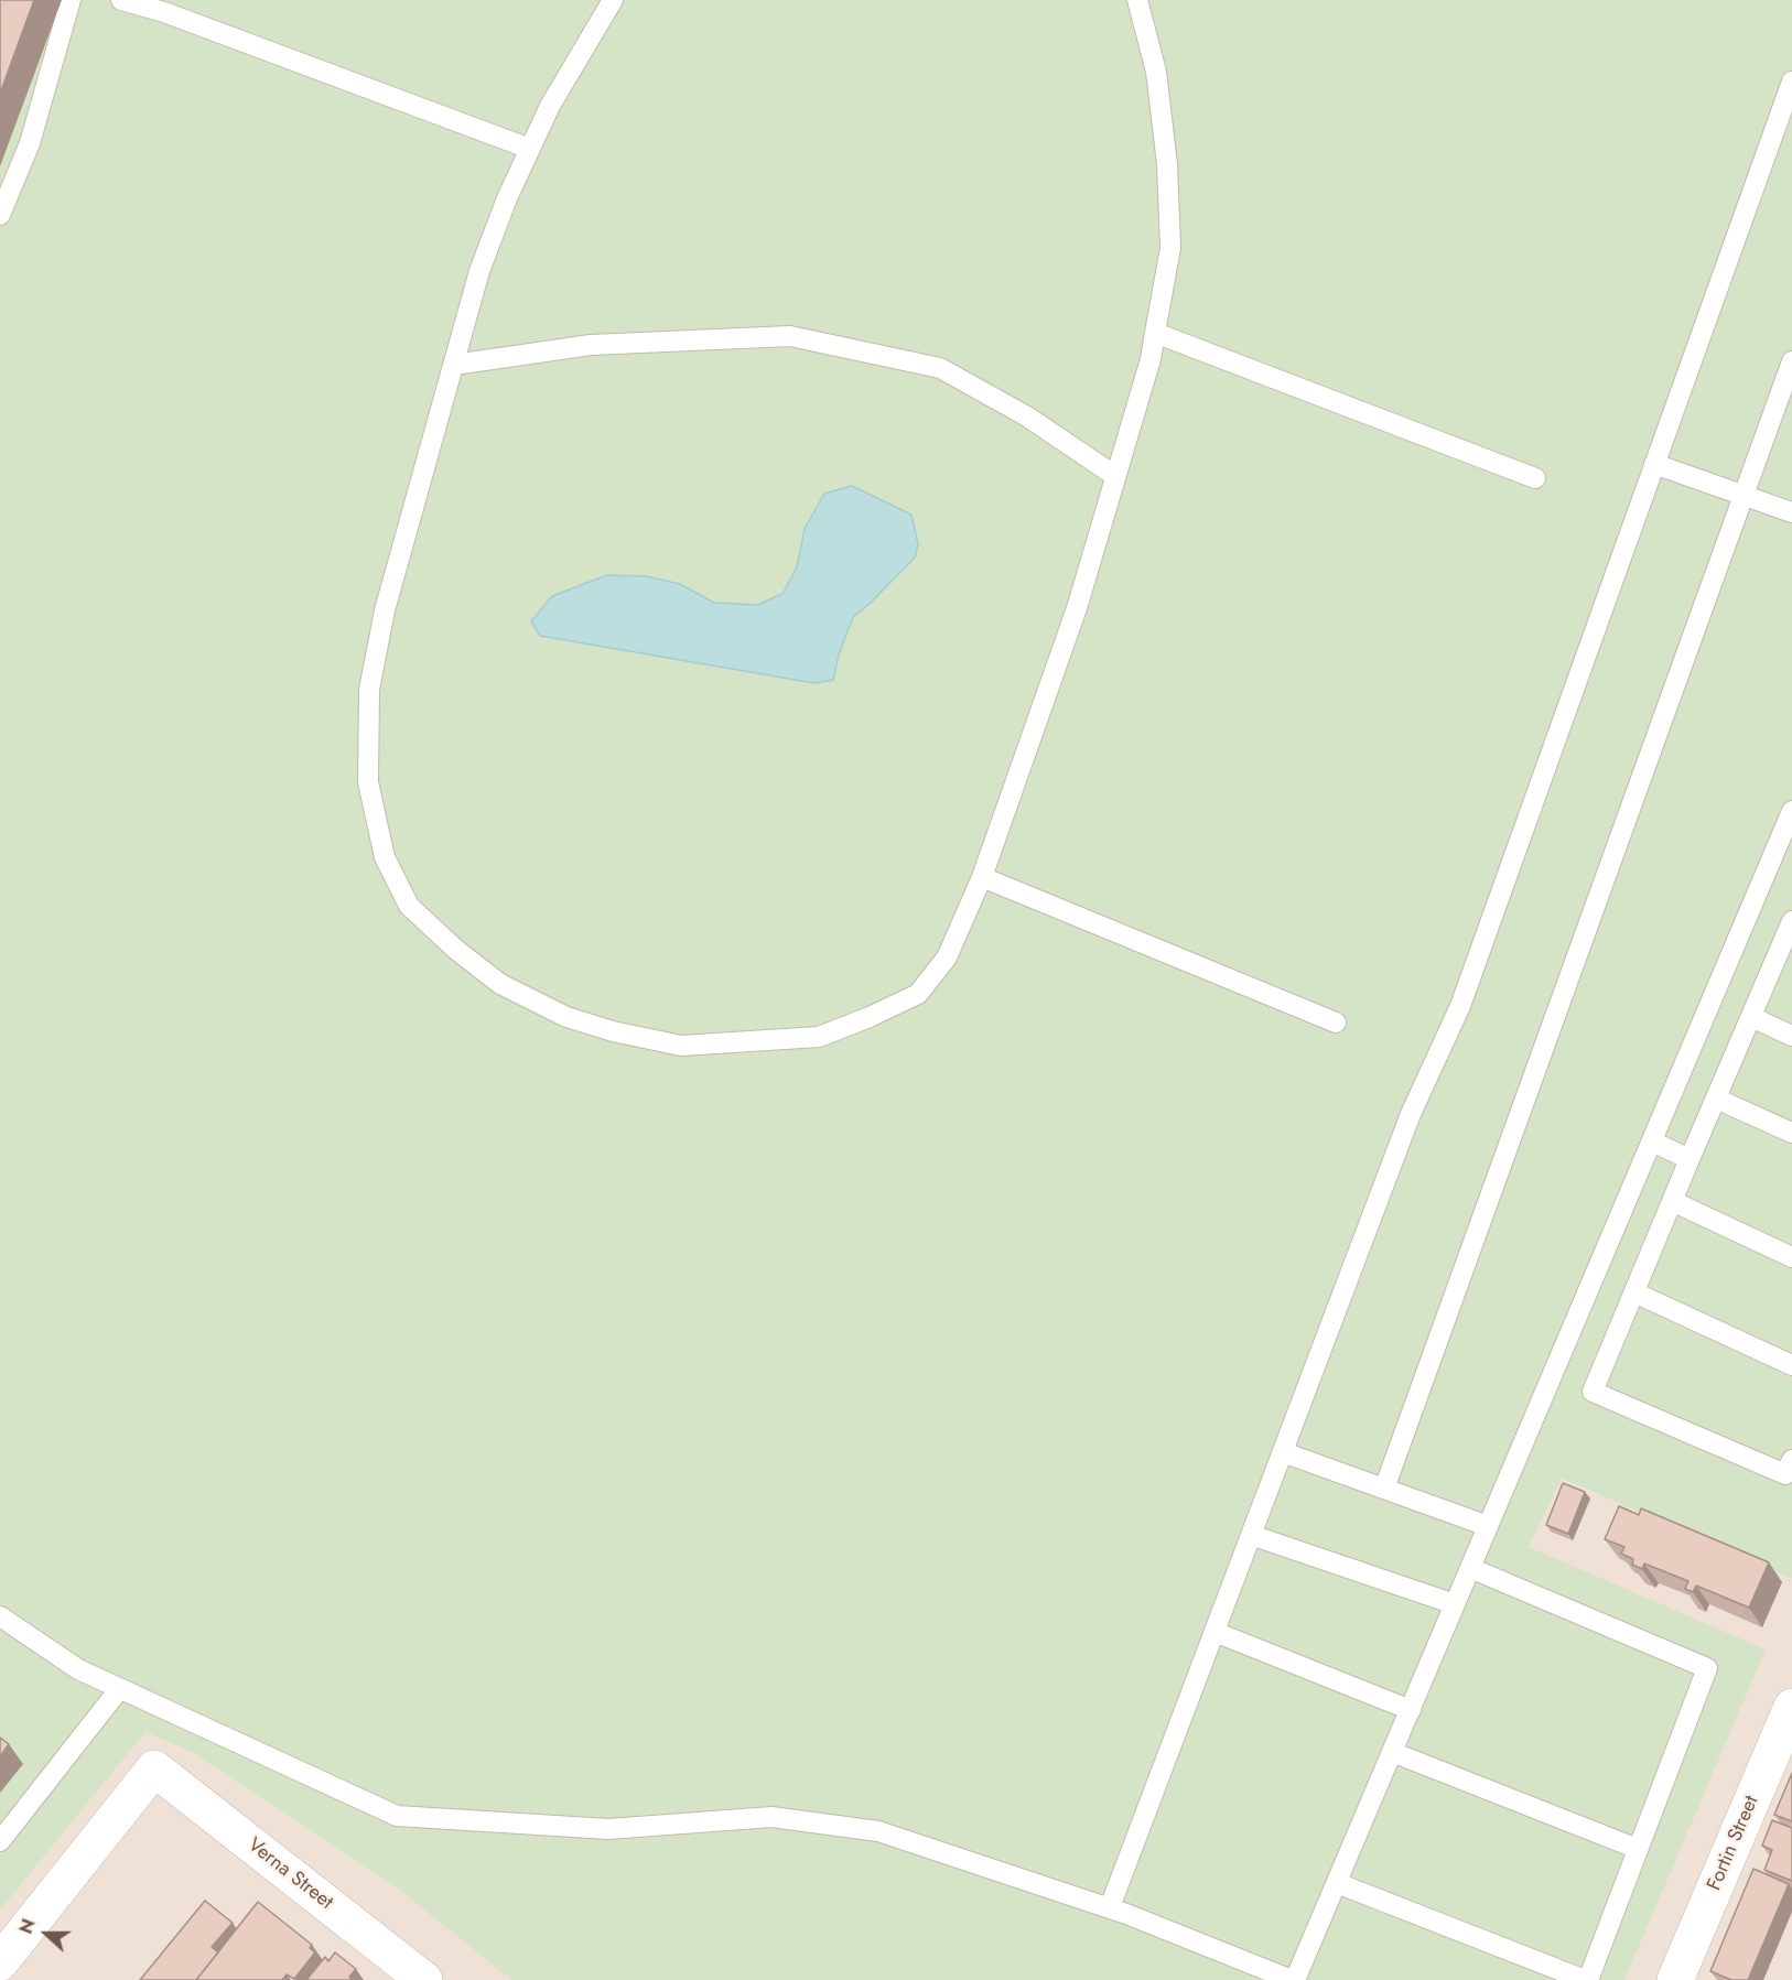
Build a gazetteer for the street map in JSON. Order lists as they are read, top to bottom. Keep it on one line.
{"streets":{"street":["Fortin Street","Verna Street"]},"north":"left"}
